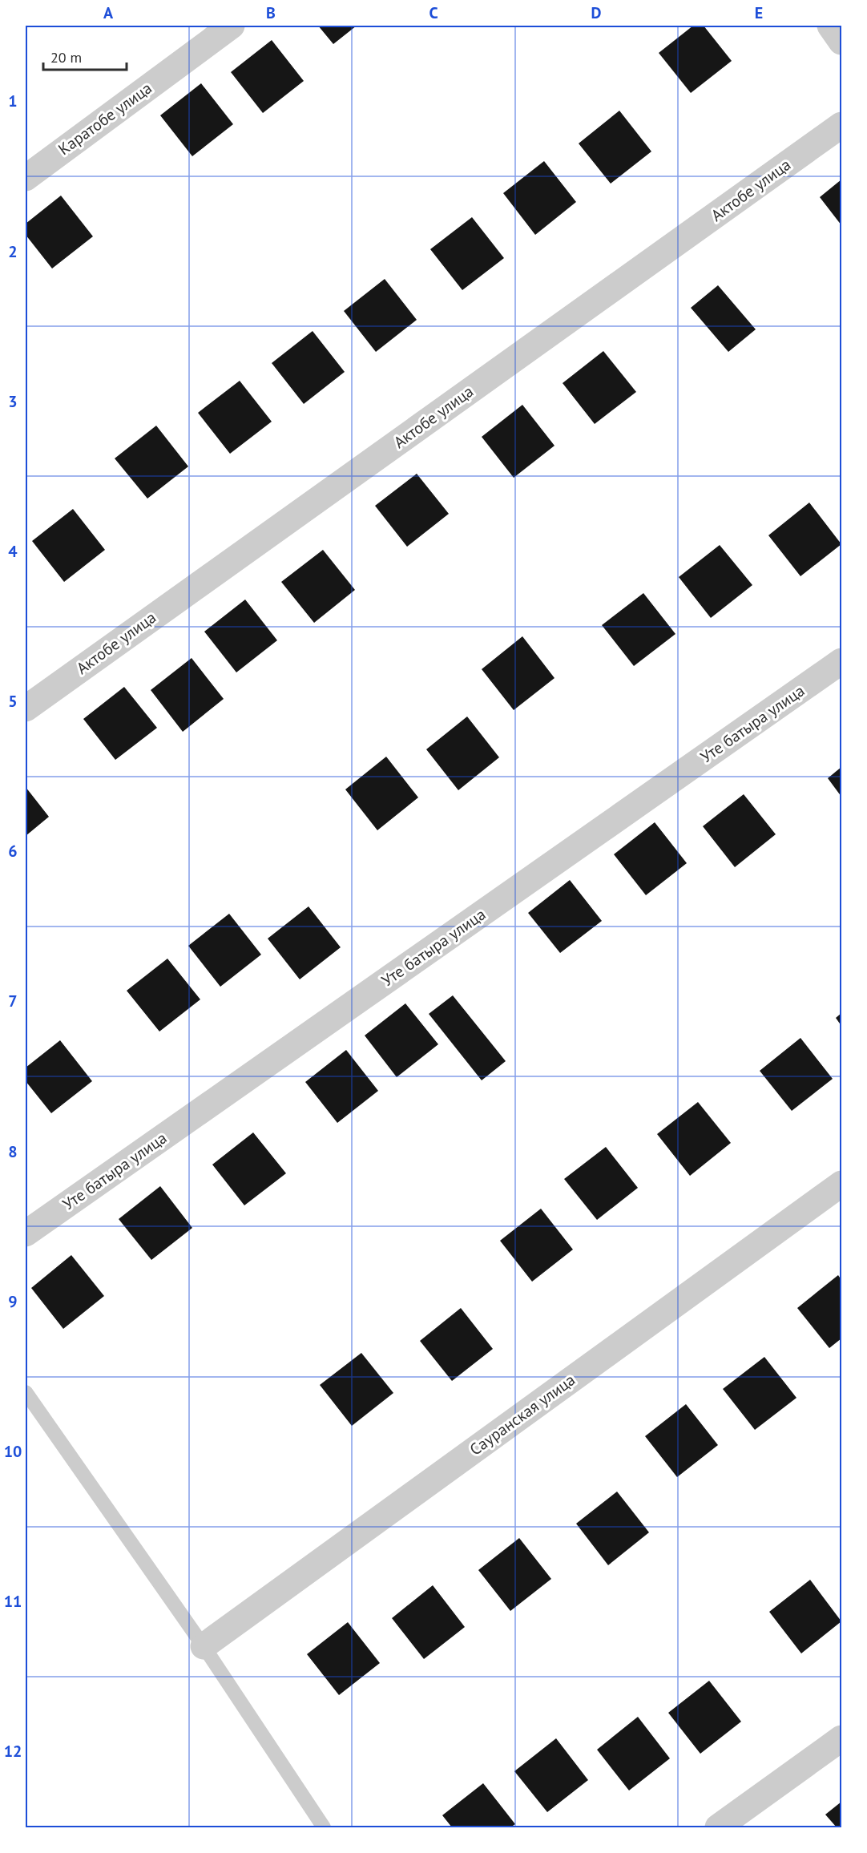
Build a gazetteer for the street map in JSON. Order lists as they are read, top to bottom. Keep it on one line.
{"streets":{"street":["Каратобе улица","Актобе улица","Уте батыра улица","Сауранская улица"]},"scale_bar":"20 m","grid":{"columns":["A","B","C","D","E"],"rows":["1","2","3","4","5","6","7","8","9","10","11","12"]}}
